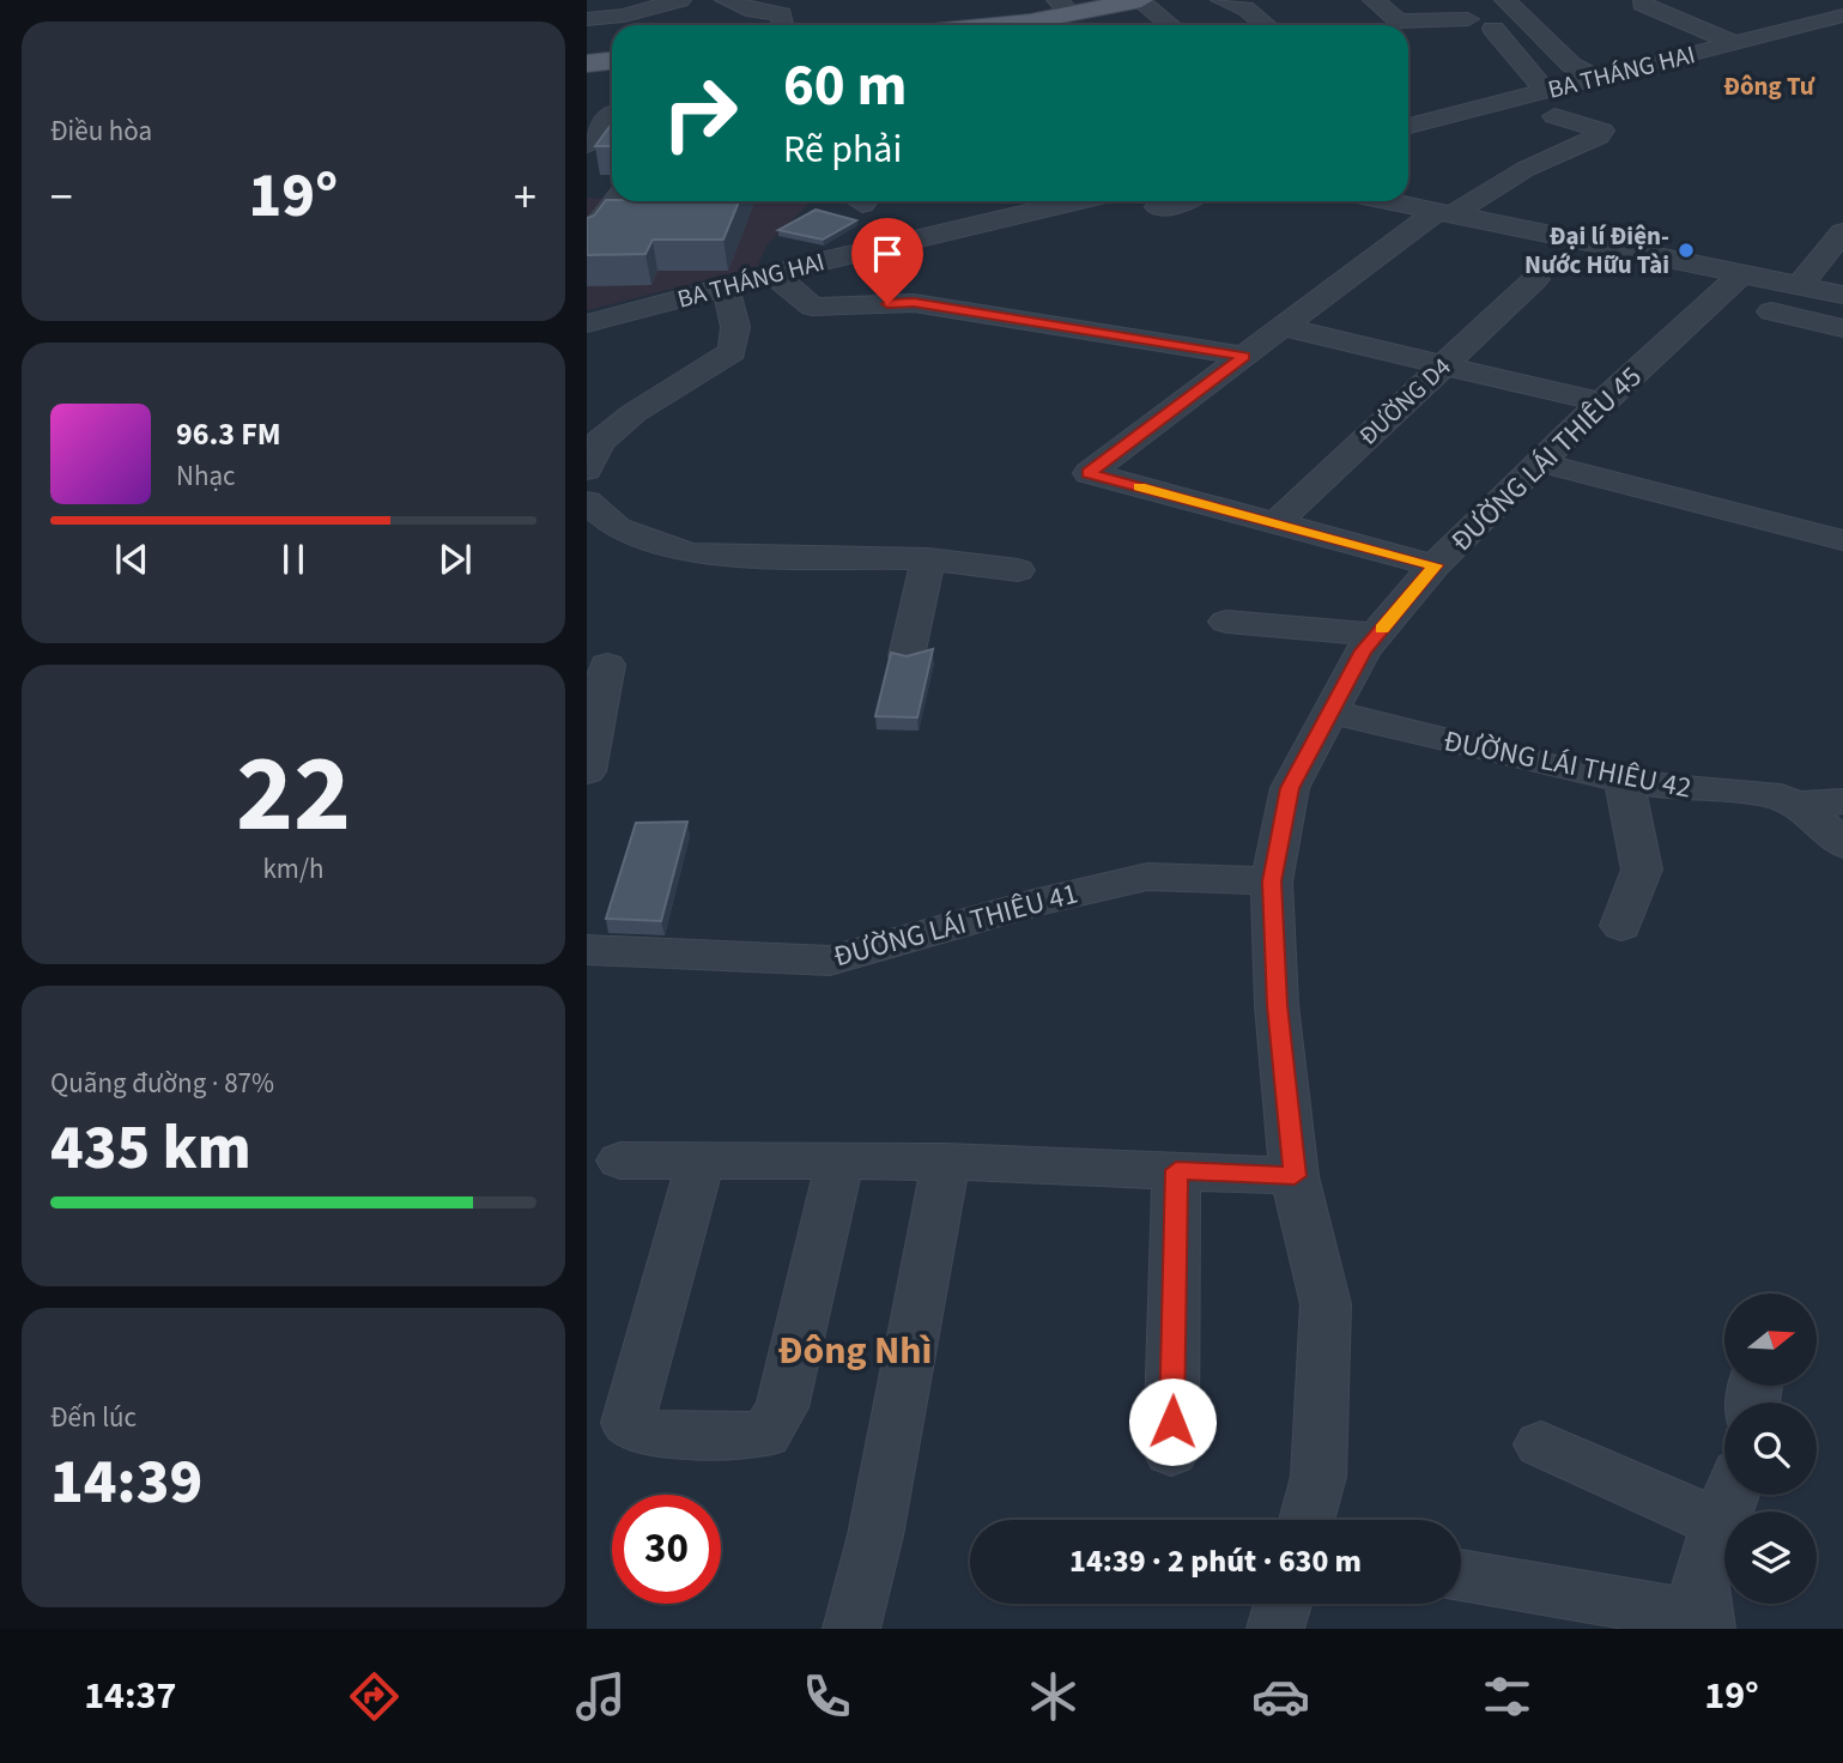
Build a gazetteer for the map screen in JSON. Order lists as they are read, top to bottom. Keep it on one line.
{"streets":{"street":["BA THÁNG HAI","ĐƯỜNG D4","ĐƯỜNG LÁI THIÊU 45","ĐƯỜNG LÁI THIÊU 42","ĐƯỜNG LÁI THIÊU 41"]},"crossings":[["ĐƯỜNG LÁI THIÊU 45","ĐƯỜNG LÁI THIÊU 42"],["ĐƯỜNG LÁI THIÊU 45","ĐƯỜNG LÁI THIÊU 41"]],"districts":["Đông Tư","Đông Nhì"],"places":["Đại lí Điện- Nước Hữu Tài"],"north":"right","page":{"tile":["Điều hòa",["22","km/h"],["Quãng đường · 87%","435 km"],["Đến lúc","14:39"]],"turn":["60 m","Rẽ phải"],"heat":["−","19°","+"],"song":["96.3 FM","Nhạc"],"limit":"30","trip":"14:39 · 2 phút · 630 m","tabs":["14:37","19°"]}}
